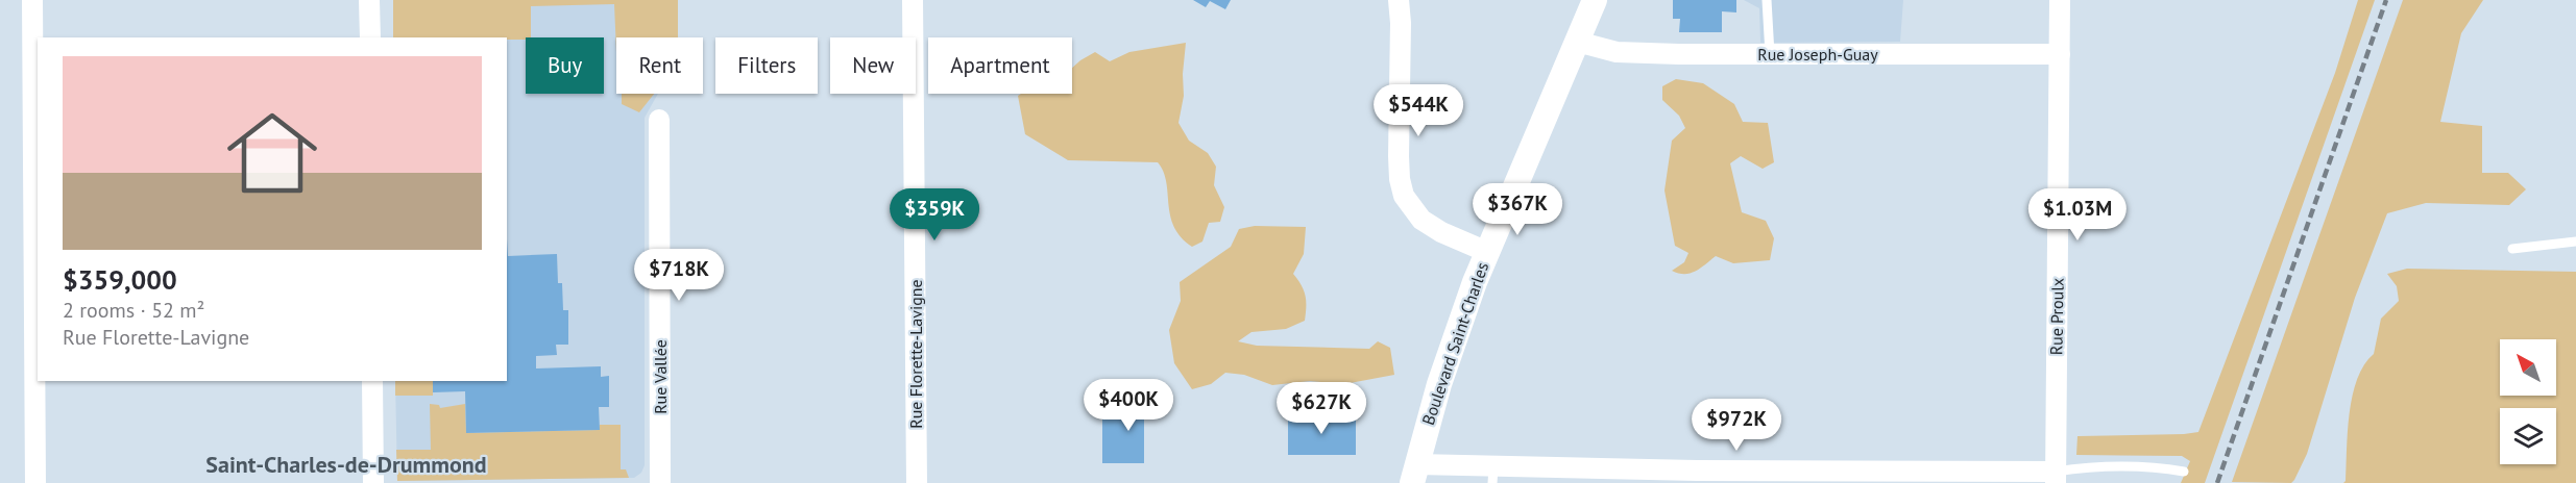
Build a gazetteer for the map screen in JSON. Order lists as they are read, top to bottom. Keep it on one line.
{"streets":{"street":["Rue Joseph-Guay","Rue Proulx","Boulevard Saint-Charles","Rue Florette-Lavigne","Rue Vallée"]},"crossings":[["Rue Joseph-Guay","Rue Proulx"],["Rue Joseph-Guay","Boulevard Saint-Charles"]],"districts":["Saint-Charles-de-Drummond"],"north":"top left","page":{"chip":["Buy","Rent","Filters","New","Apartment"],"list":[{"name":"$359,000","note":"2 rooms · 52 m² · Rue Florette-Lavigne"}],"price":["$544K","$367K","$359K","$1.03M","$718K","$400K","$627K","$972K"]}}
